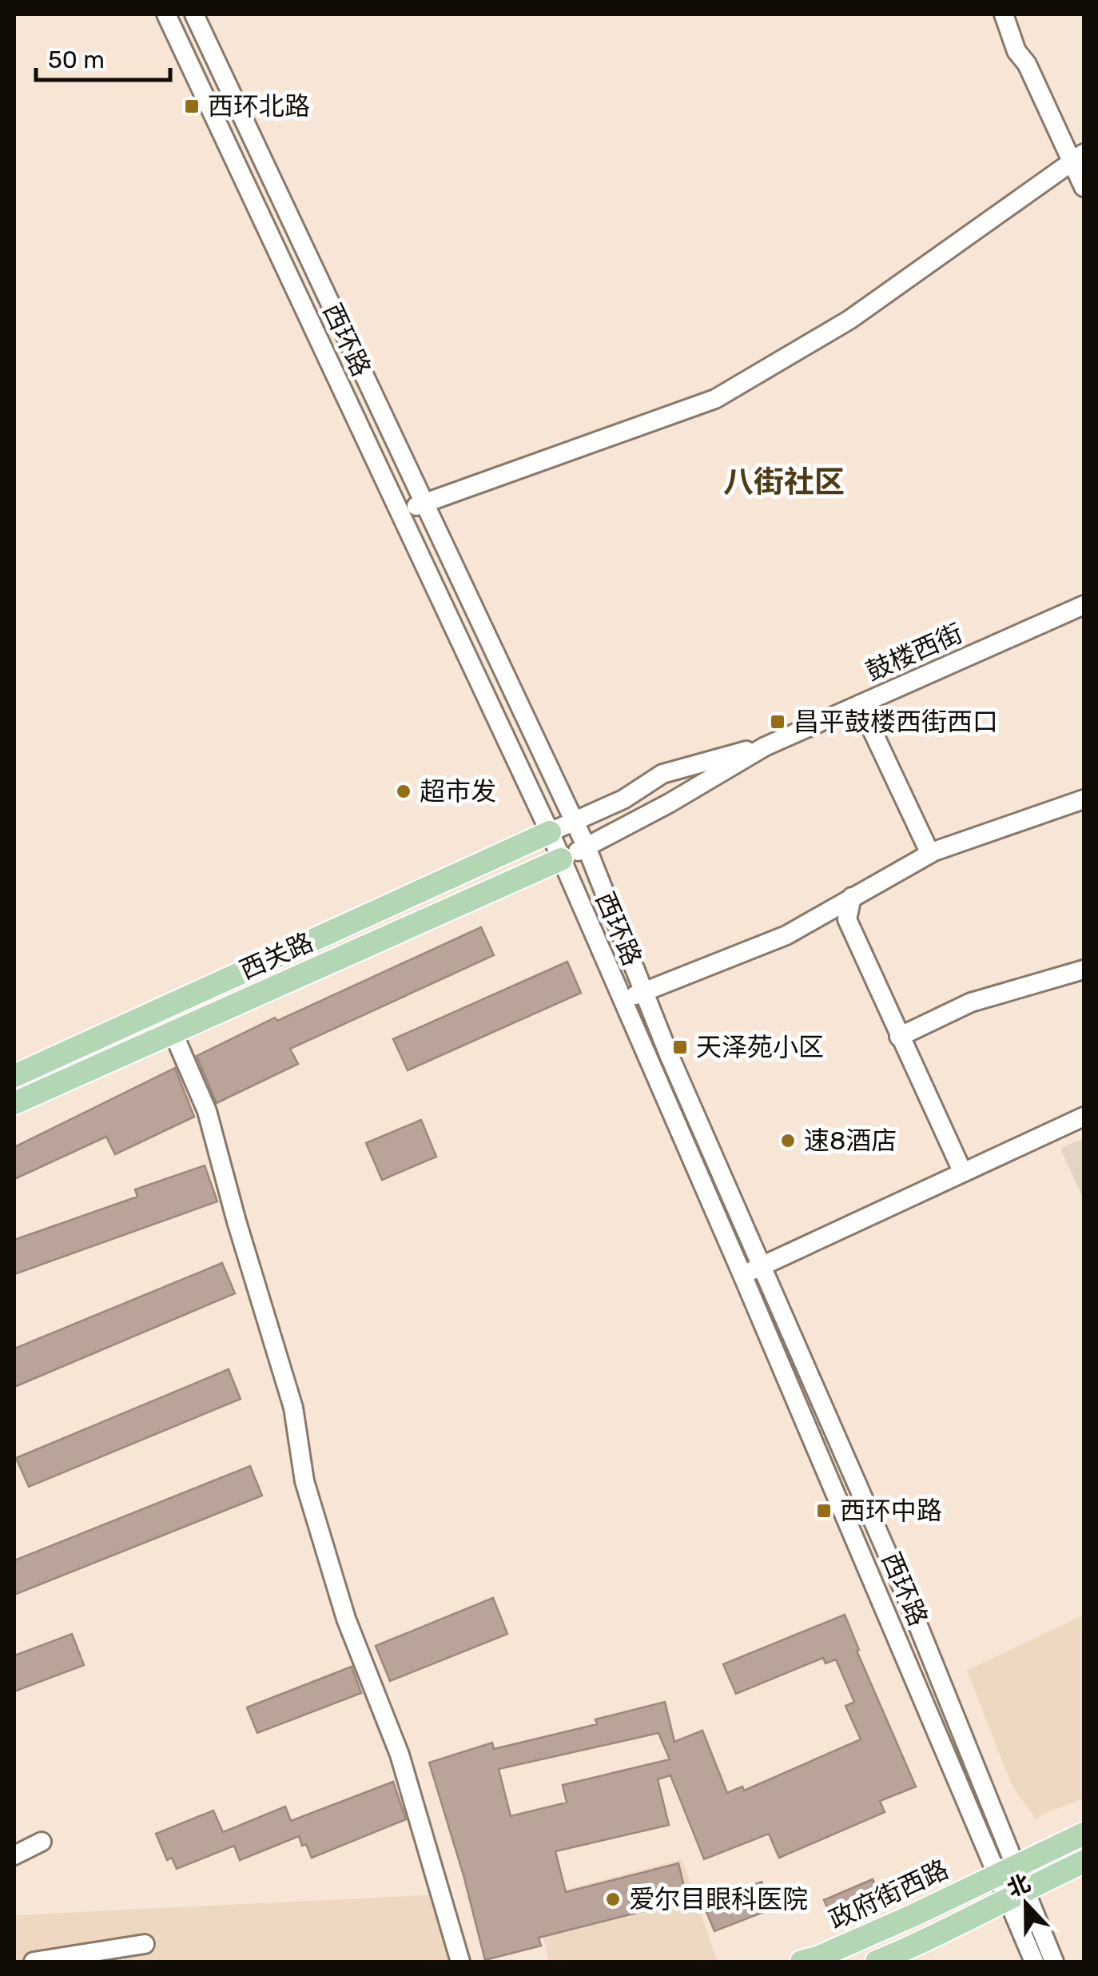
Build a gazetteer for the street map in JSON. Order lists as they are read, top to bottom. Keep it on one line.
{"streets":{"main road":["西关路","政府街西路"],"street":["西环路","鼓楼西街"]},"crossings":[["西环路","鼓楼西街"],["西环路","西关路"],["西环路","政府街西路"],["鼓楼西街","西关路"]],"districts":["八街社区"],"places":{"transit":["西环北路","昌平鼓楼西街西口","天泽苑小区","西环中路"],"other":["超市发","速8酒店","爱尔目眼科医院"]},"scale_bar":"50 m","north":"top"}
